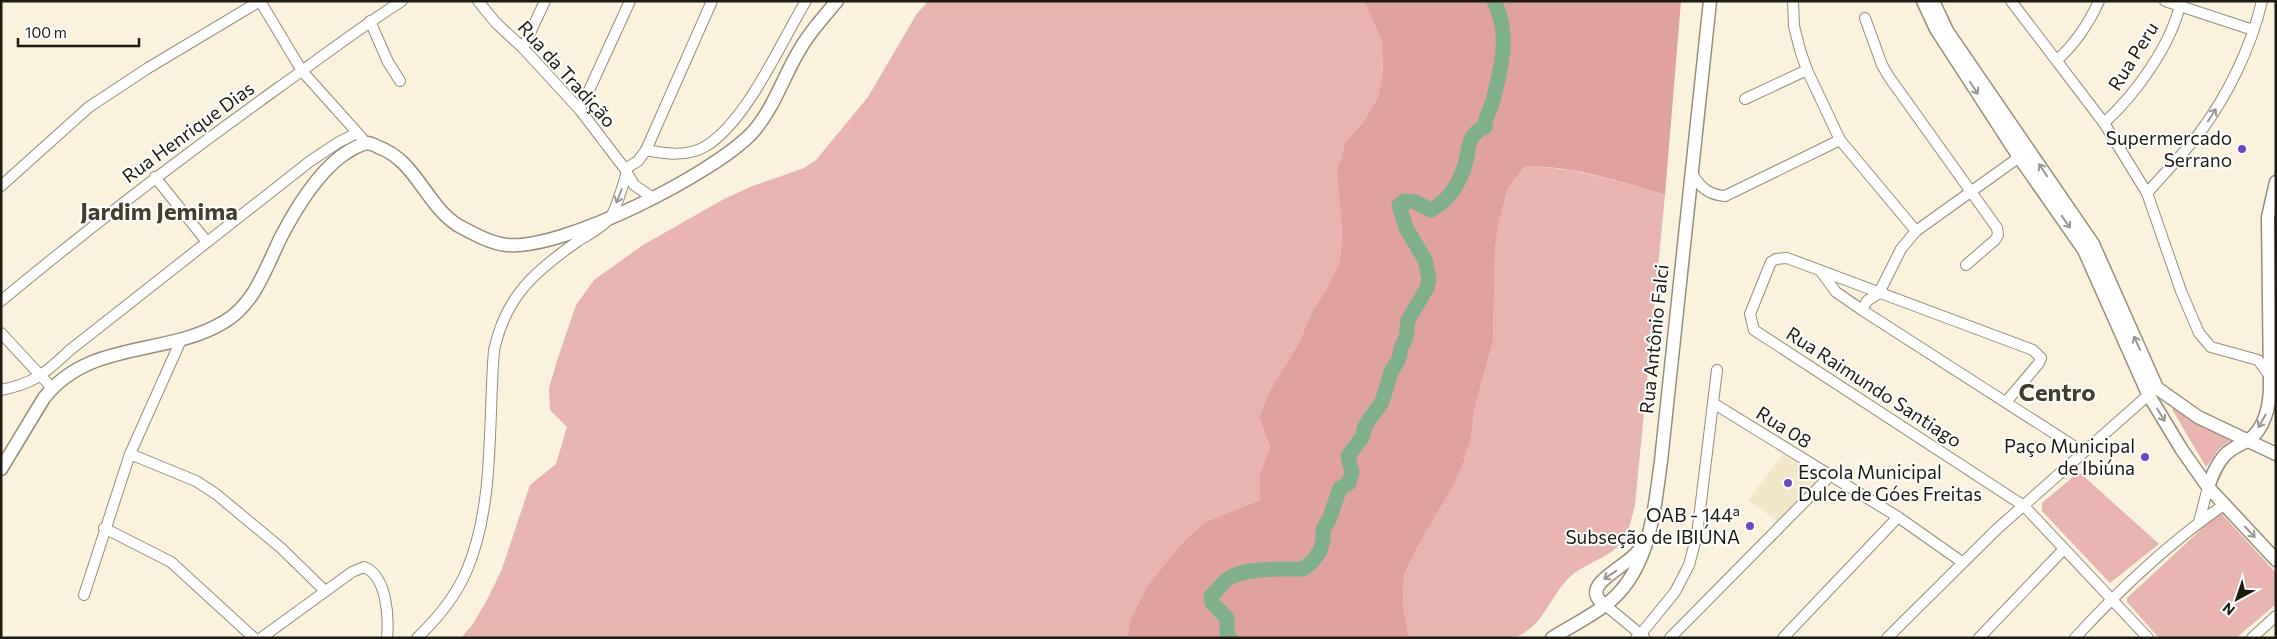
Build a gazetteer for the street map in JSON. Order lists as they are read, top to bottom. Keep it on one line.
{"streets":{"main road":["Rua Antônio Falci"],"street":["Rua Peru","Rua da Tradição","Rua Henrique Dias","Rua Raimundo Santiago","Rua 08"]},"districts":["Jardim Jemima","Centro"],"places":["Supermercado Serrano","Paço Municipal de Ibiúna","Escola Municipal Dulce de Góes Freitas","OAB - 144ª Subseção de IBIÚNA"],"scale_bar":"100 m","north":"bottom left"}
